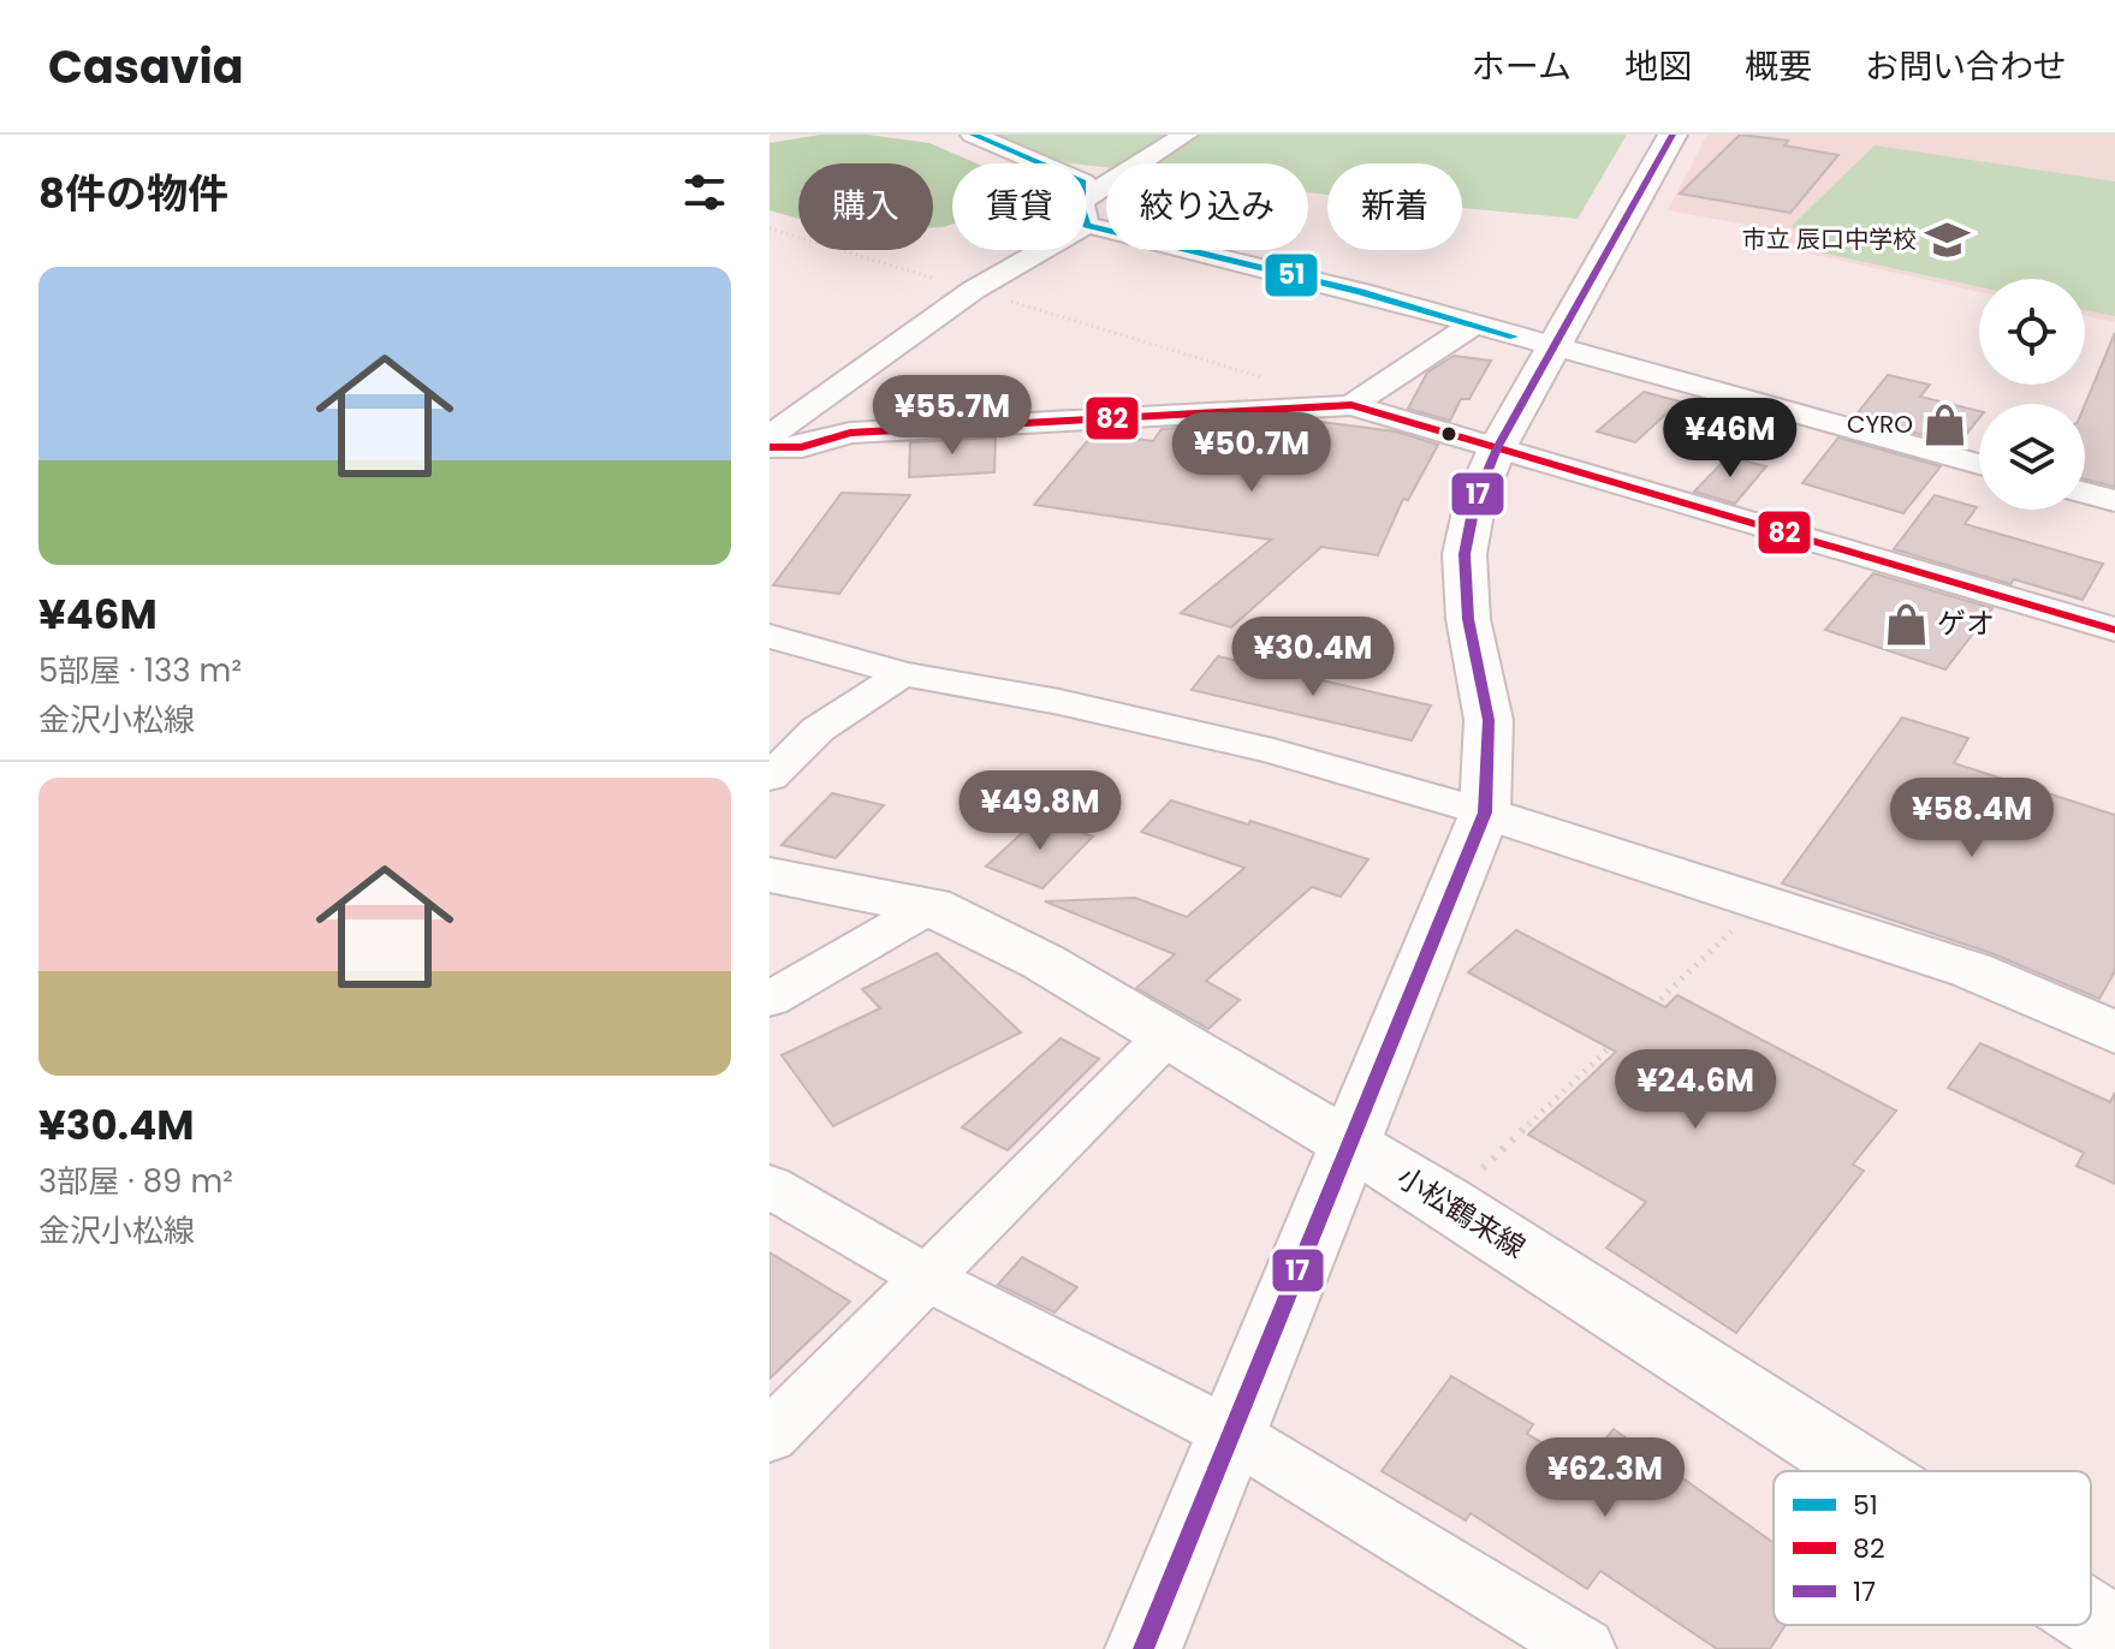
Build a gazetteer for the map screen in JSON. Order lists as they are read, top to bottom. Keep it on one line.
{"streets":{"main road":["小松鶴来線"]},"places":{"school or university":["市立 辰口中学校"],"shop":["CYRO","ゲオ"]},"lines":["transit line 51","transit line 17","transit line 82"],"legend":["51","82","17"],"page":{"header":"Casavia","nav":["ホーム","地図","概要","お問い合わせ"],"heading":"8件の物件","chip":["購入","賃貸","絞り込み","新着"],"list":[{"name":"¥46M","note":"5部屋 · 133 m² · 金沢小松線"},{"name":"¥30.4M","note":"3部屋 · 89 m² · 金沢小松線"}],"price":["¥55.7M","¥46M","¥50.7M","¥30.4M","¥49.8M","¥58.4M","¥24.6M","¥62.3M"]}}
